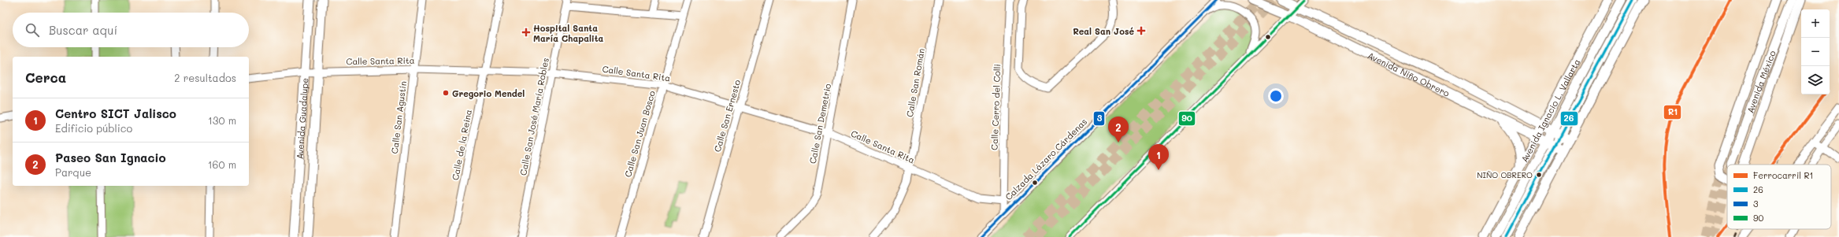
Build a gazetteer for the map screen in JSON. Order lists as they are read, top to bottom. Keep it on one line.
{"streets":{"main road":["Avenida Niño Obrero","Avenida México","Avenida Ignacio L. Vallarta","Avenida Guadalupe"],"street":["Calle Santa Rita","Calle San Román","Calle Cerro del Colli","Calle San Ernesto","Calle San José María Robles","Calle San Agustín","Calle San Demetrio","Calle San Juan Bosco","Calle de la Reina","Calzada Lázaro Cárdenas"]},"crossings":[["Calle Santa Rita","Calle San Román"],["Calle Santa Rita","Calle Cerro del Colli"],["Calle Santa Rita","Calle San Ernesto"],["Calle Santa Rita","Calle San José María Robles"],["Calle Santa Rita","Calle San Agustín"],["Calle Santa Rita","Avenida Guadalupe"],["Calle Santa Rita","Calle San Demetrio"],["Calle Santa Rita","Calle San Juan Bosco"],["Calle Santa Rita","Calle de la Reina"],["Avenida Niño Obrero","Avenida Ignacio L. Vallarta"],["Calle Cerro del Colli","Calzada Lázaro Cárdenas"]],"places":{"health":["Real San José","Hospital Santa María Chapalita"],"other":["Gregorio Mendel","NIÑO OBRERO"]},"lines":["rail line R1","transit line 26","transit line 3","transit line 90"],"legend":["Ferrocarril R1","26","3","90"],"page":{"map_buttons":["+","−"],"search":"Buscar aquí","heading":["Cerca","2 resultados"],"list":[{"mark":"1","name":"Centro SICT Jalisco","note":"Edificio público","value":"130 m"},{"mark":"2","name":"Paseo San Ignacio","note":"Parque","value":"160 m"}],"pins":["2","1"]}}
